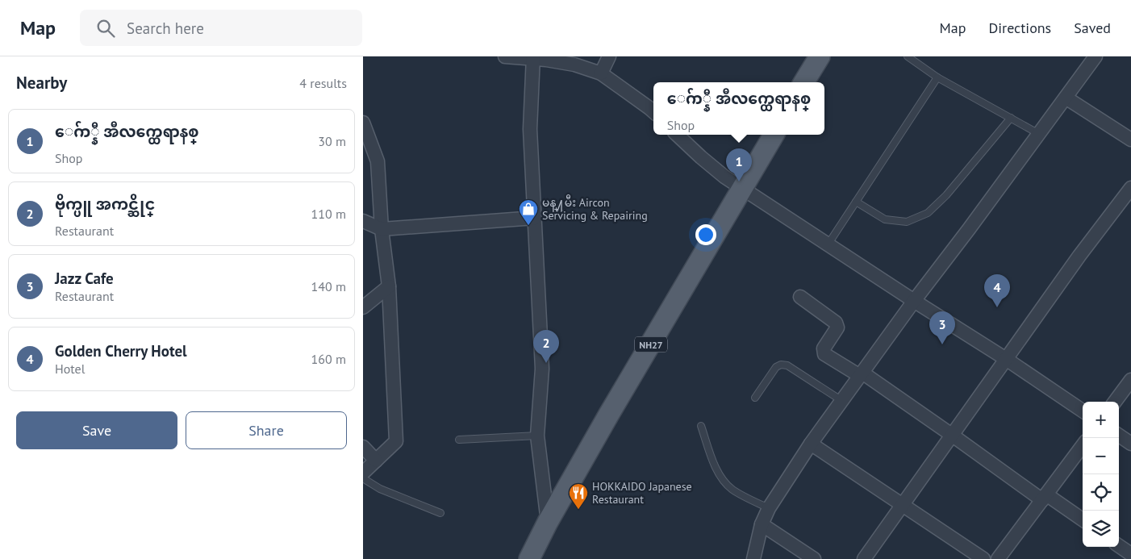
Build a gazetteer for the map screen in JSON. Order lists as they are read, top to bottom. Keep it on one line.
{"streets":{"main road":["NH27"]},"places":{"shop":["မန္႔မီး Aircon Servicing & Repairing"],"restaurant":["HOKKAIDO Japanese Restaurant"]},"page":{"header":"Map","search":"Search here","nav":["Map","Directions","Saved"],"heading":["Nearby","4 results"],"popup":["ေဂ်ာ္နီ အီလက္ထေရာနစ္","Shop"],"list":[{"mark":"1","name":"ေဂ်ာ္နီ အီလက္ထေရာနစ္","note":"Shop","value":"30 m"},{"mark":"2","name":"ဗိုက္ပူ အကင္ဆိုင္","note":"Restaurant","value":"110 m"},{"mark":"3","name":"Jazz Cafe","note":"Restaurant","value":"140 m"},{"mark":"4","name":"Golden Cherry Hotel","note":"Hotel","value":"160 m"}],"pins":["1","4","3","2"],"buttons":["Save","Share"],"map_buttons":["+","−"]}}
